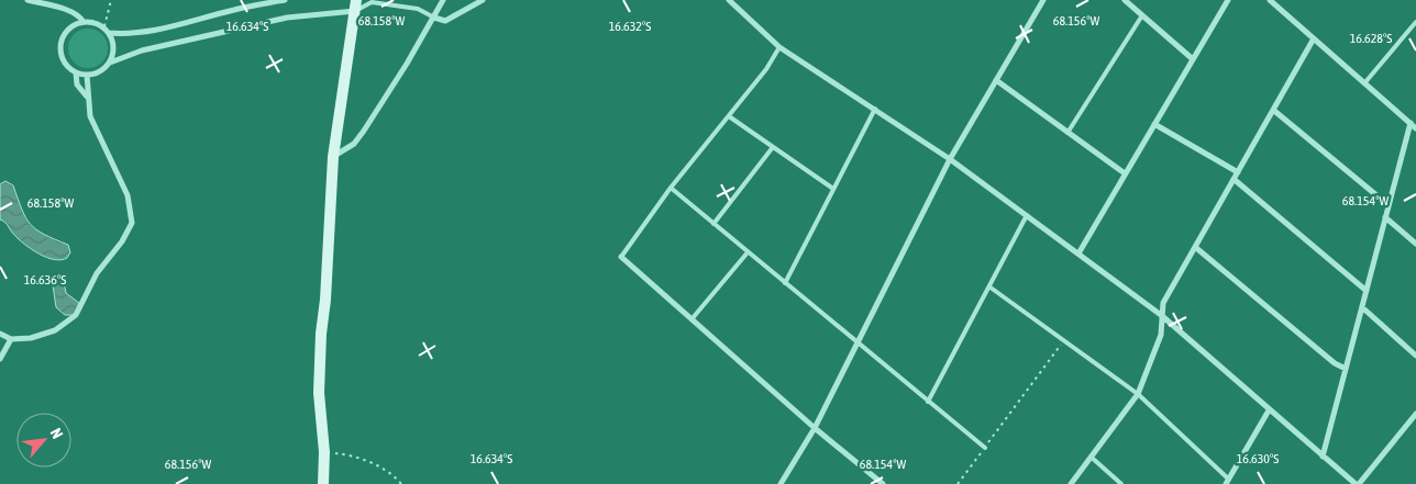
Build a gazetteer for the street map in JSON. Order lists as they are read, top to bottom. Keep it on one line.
{"north":"top right","coordinates":["68.158°W","68.156°W","16.634°S","16.632°S","16.628°S","68.154°W","16.636°S","16.630°S"]}
